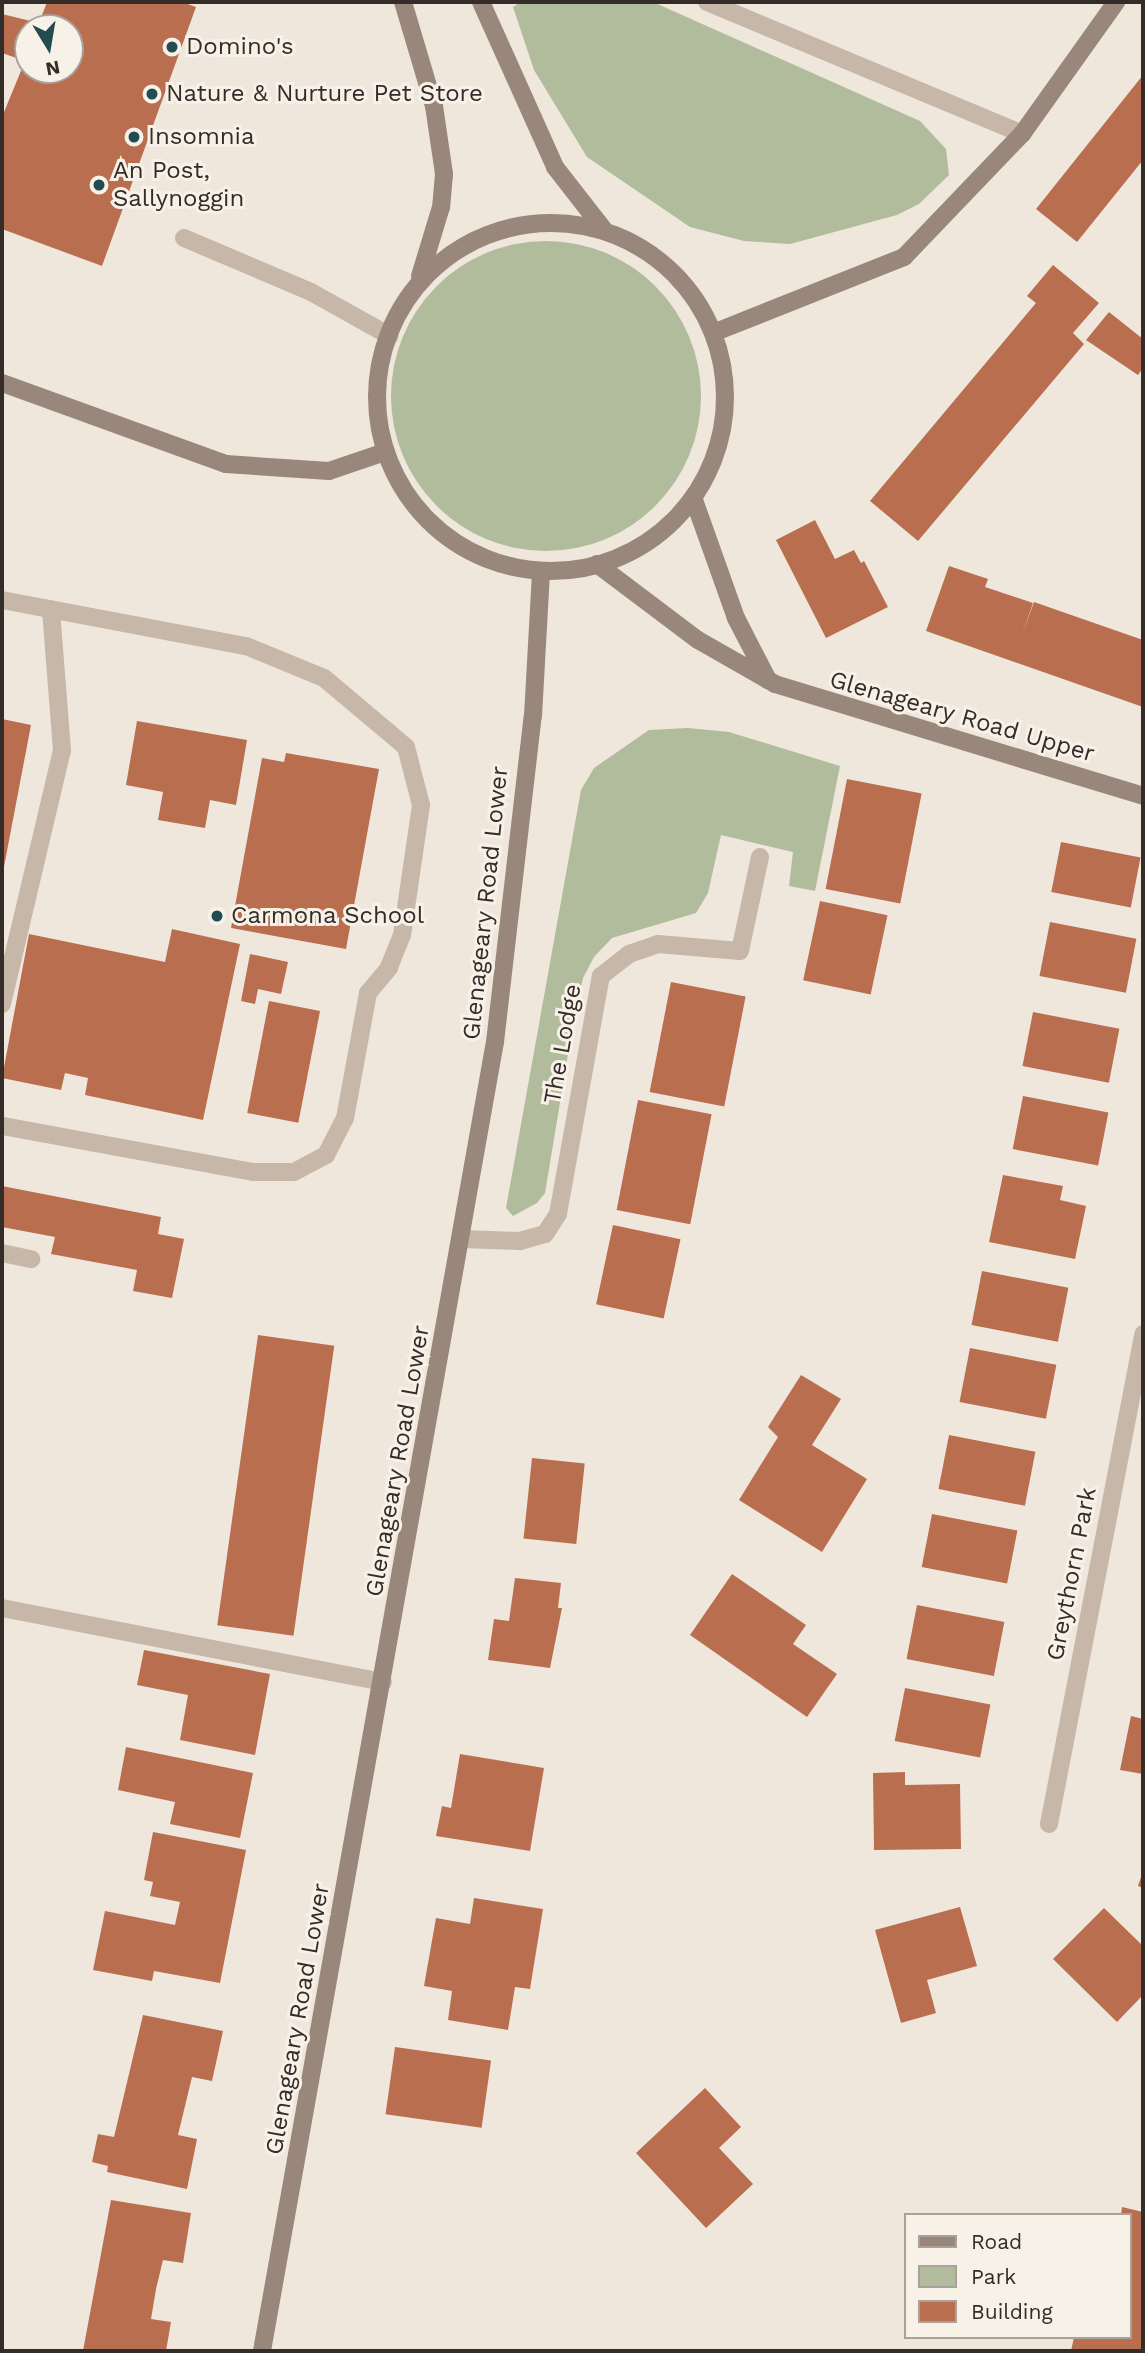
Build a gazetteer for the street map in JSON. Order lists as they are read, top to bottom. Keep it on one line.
{"streets":{"main road":["Glenageary Road Upper","Glenageary Road Lower"],"street":["The Lodge","Greythorn Park"]},"crossings":[["Glenageary Road Lower","The Lodge"]],"places":["Domino's","Nature & Nurture Pet Store","Insomnia","An Post, Sallynoggin","Carmona School"],"legend":["Road","Park","Building"],"north":"bottom"}
